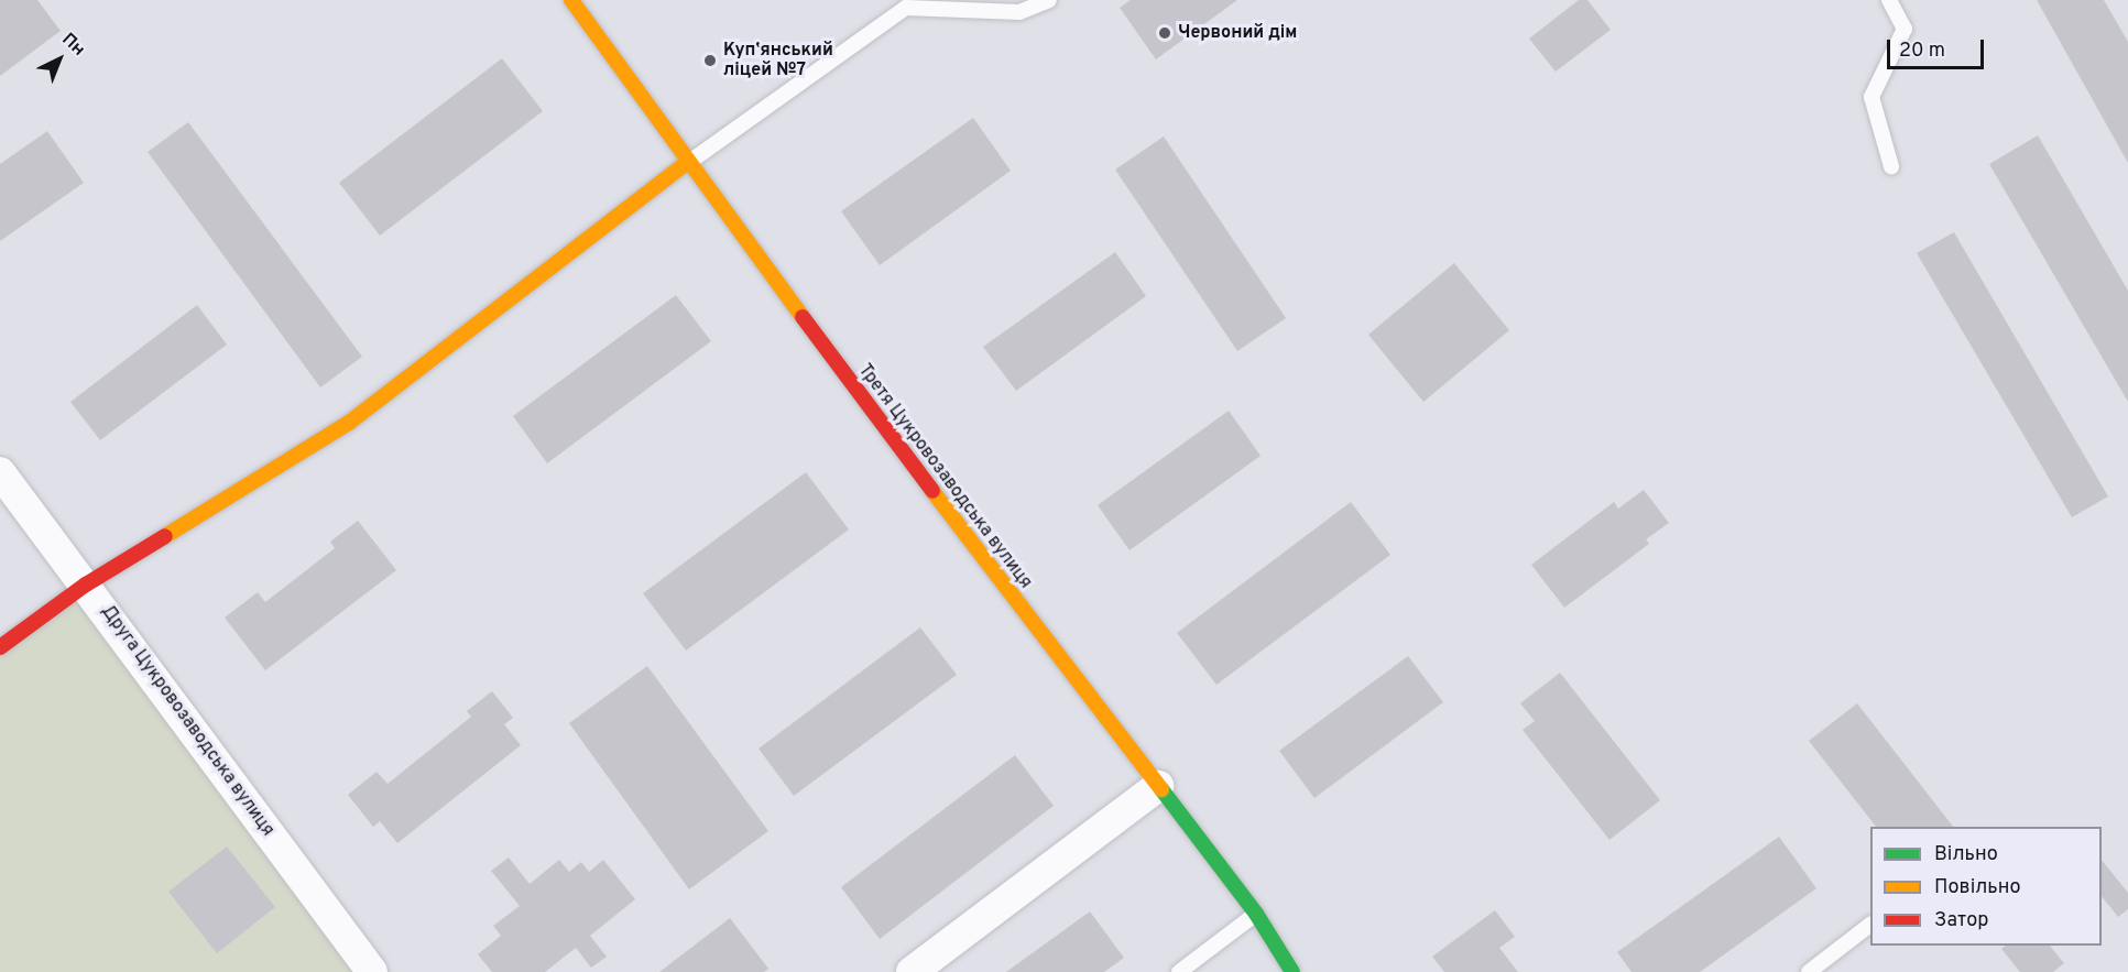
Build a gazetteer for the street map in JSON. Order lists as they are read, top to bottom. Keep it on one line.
{"streets":{"street":["Третя Цукровозаводська вулиця","Друга Цукровозаводська вулиця"]},"places":["Червоний дім","Купʼянський ліцей №7"],"legend":["Вільно","Повільно","Затор"],"scale_bar":"20 m","north":"top right"}
